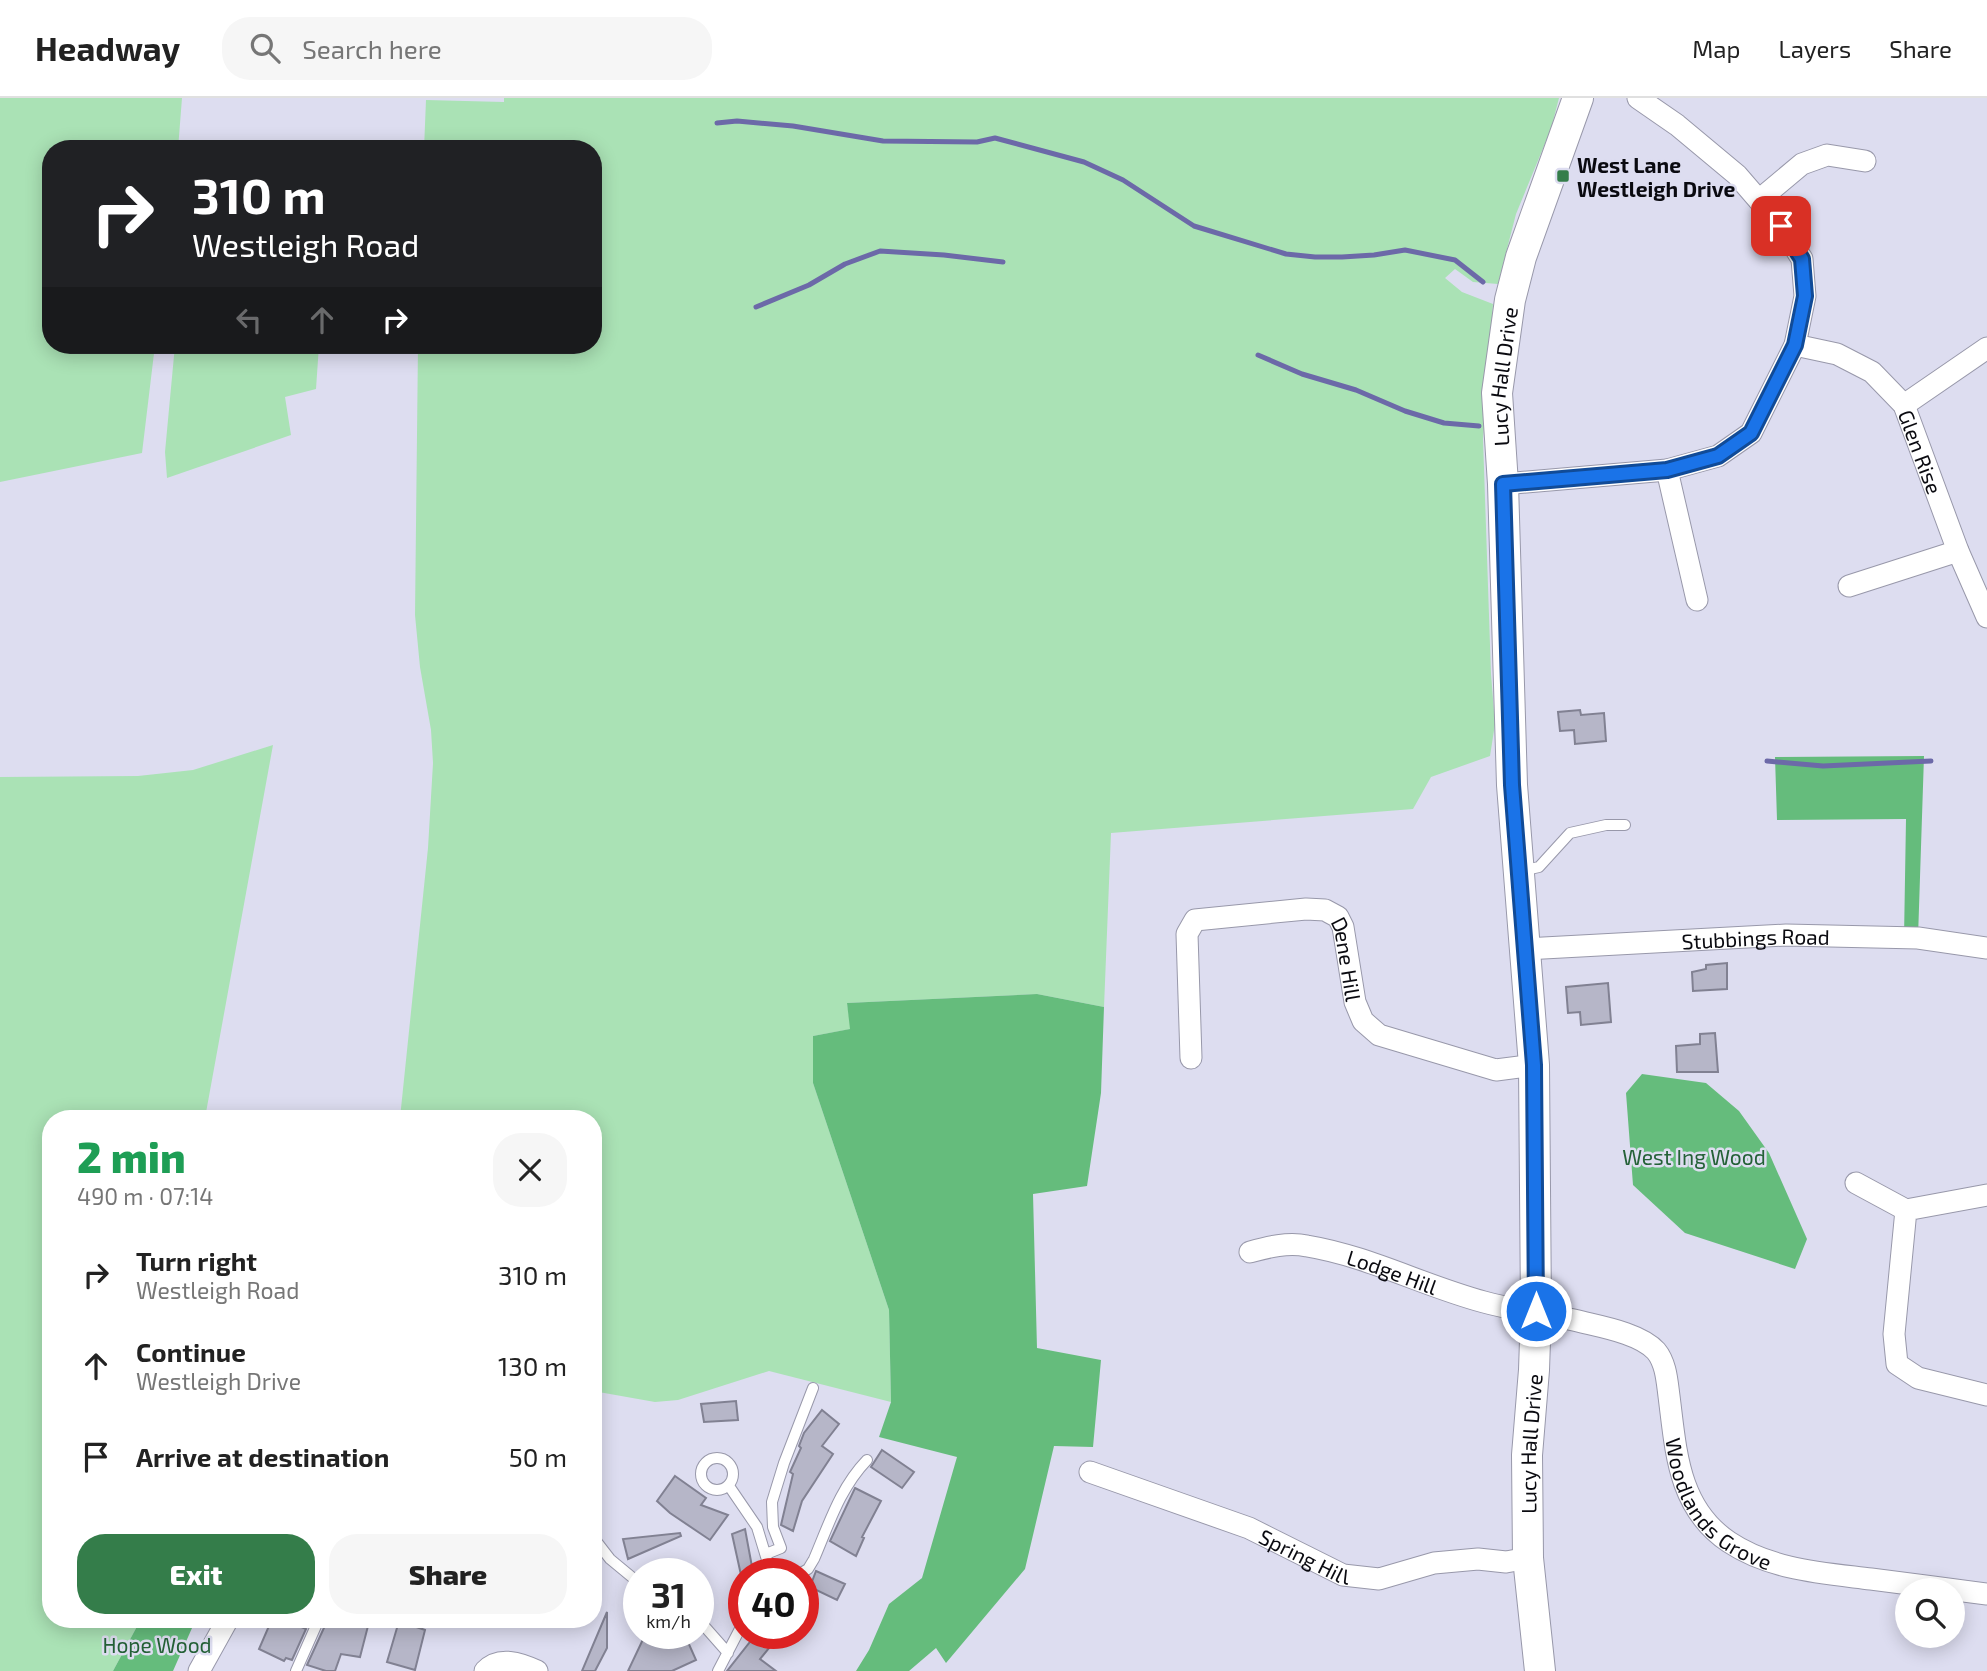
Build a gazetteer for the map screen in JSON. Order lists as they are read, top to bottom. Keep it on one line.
{"streets":{"street":["Lucy Hall Drive","Glen Rise","Stubbings Road","Dene Hill","Lodge Hill","Woodlands Grove","Spring Hill"]},"crossings":[["Lucy Hall Drive","Stubbings Road"],["Lucy Hall Drive","Dene Hill"],["Lucy Hall Drive","Lodge Hill"],["Lucy Hall Drive","Woodlands Grove"],["Lucy Hall Drive","Spring Hill"],["Lodge Hill","Woodlands Grove"]],"parks":["West Ing Wood","Hope Wood"],"places":{"transit":["West Lane Westleigh Drive"]},"page":{"header":"Headway","search":"Search here","nav":["Map","Layers","Share"],"turn":["310 m","Westleigh Road"],"heading":["2 min","490 m · 07:14"],"list":[{"name":"Turn right","note":"Westleigh Road","value":"310 m"},{"name":"Continue","note":"Westleigh Drive","value":"130 m"},{"name":"Arrive at destination","value":"50 m"}],"buttons":["Exit","Share"],"speed":"31 km/h","limit":"40"}}
